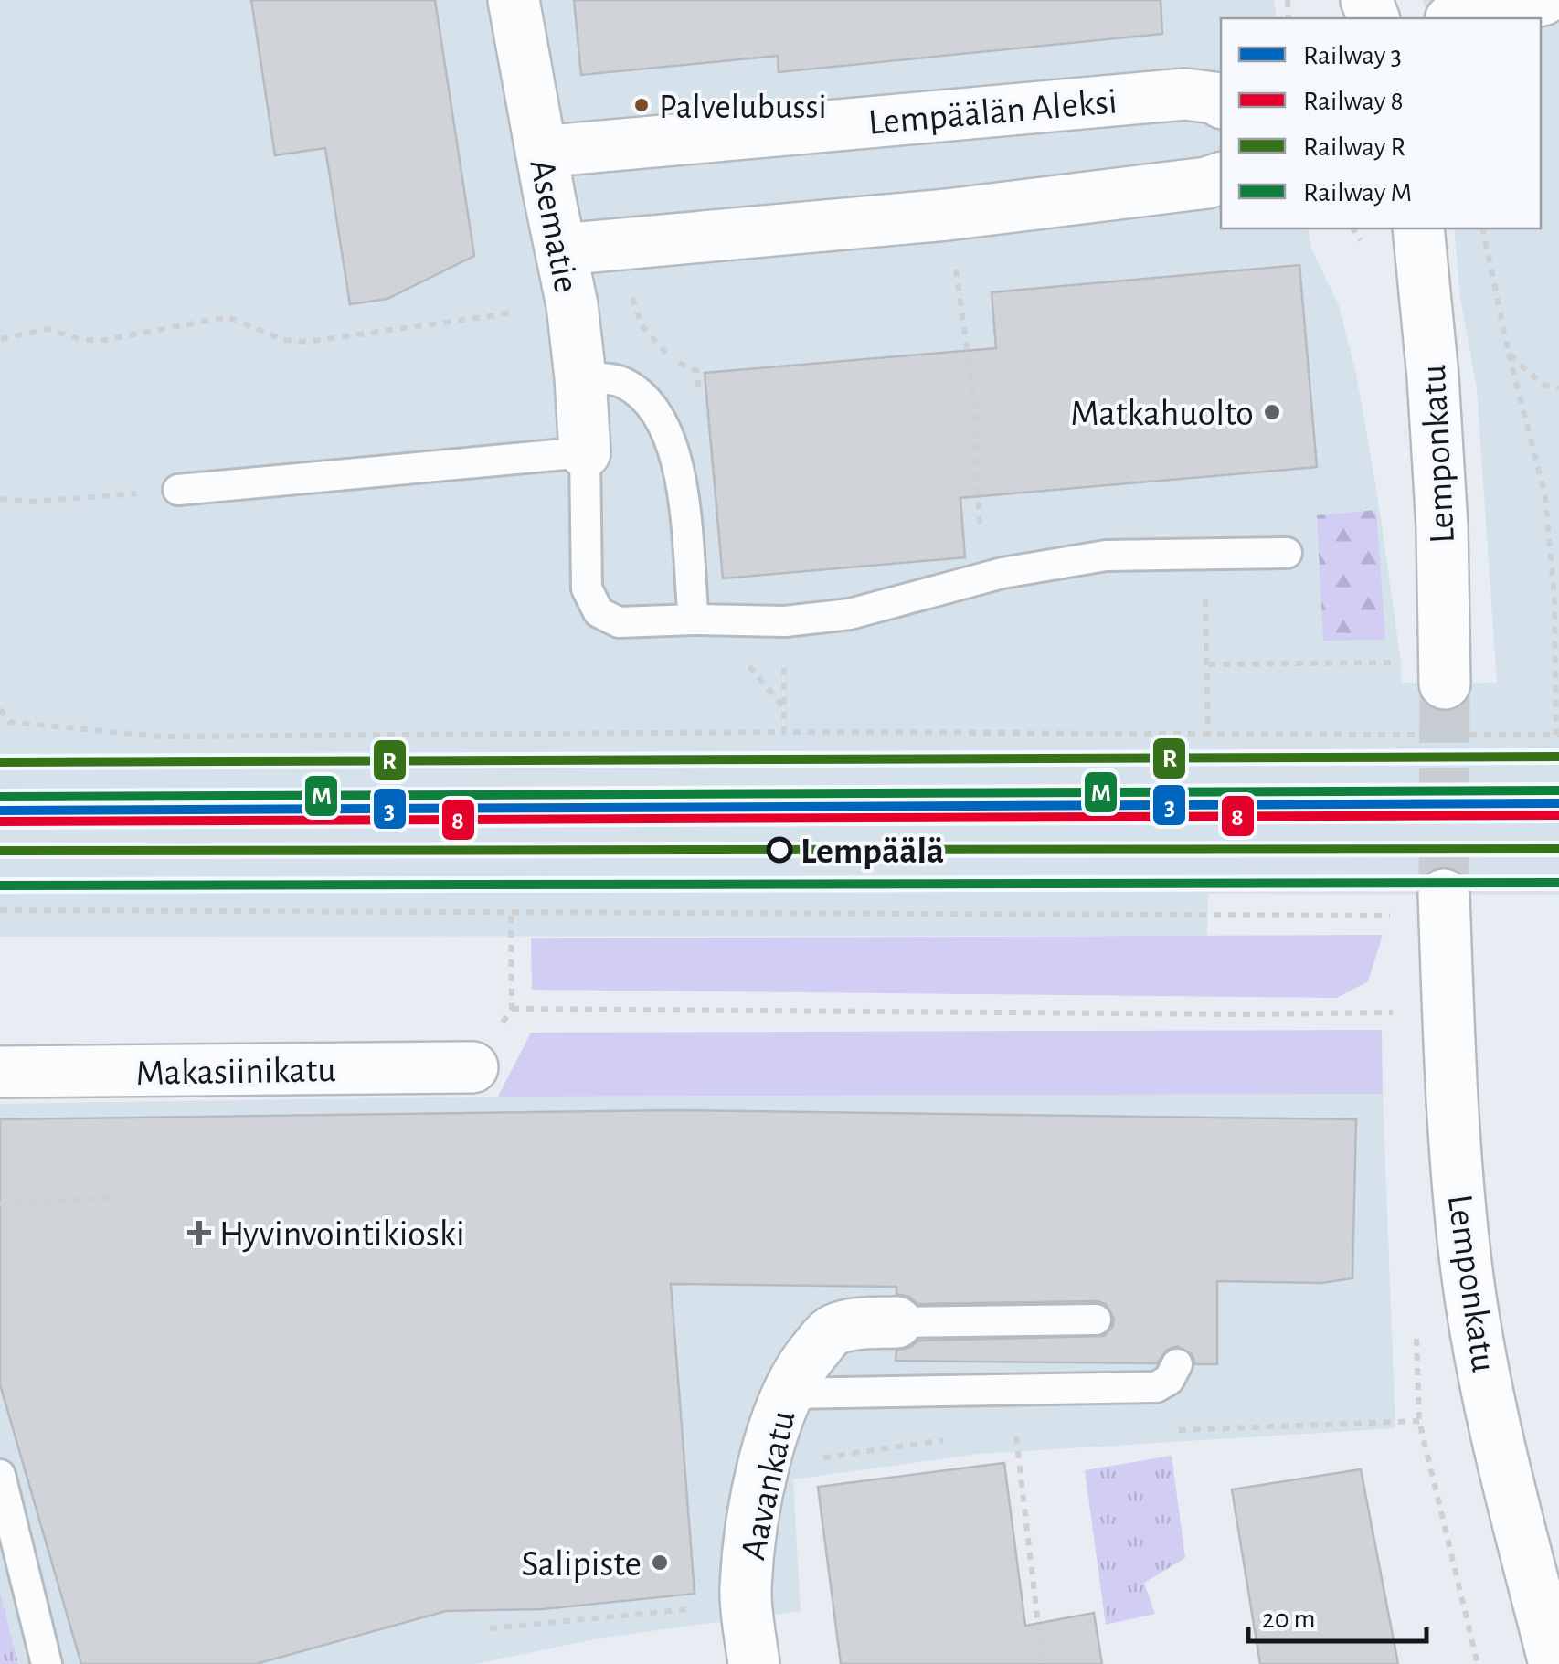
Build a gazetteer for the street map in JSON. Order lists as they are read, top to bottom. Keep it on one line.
{"streets":{"street":["Lempäälän Aleksi","Asematie","Lemponkatu","Makasiinikatu","Aavankatu"]},"crossings":[["Lempäälän Aleksi","Asematie"]],"places":{"other":["Palvelubussi","Matkahuolto","Lempäälä","Salipiste"],"health":["Hyvinvointikioski"]},"lines":["rail line R","rail line M","rail line 3","rail line 8"],"legend":["Railway 3","Railway 8","Railway R","Railway M"],"scale_bar":"20 m"}
